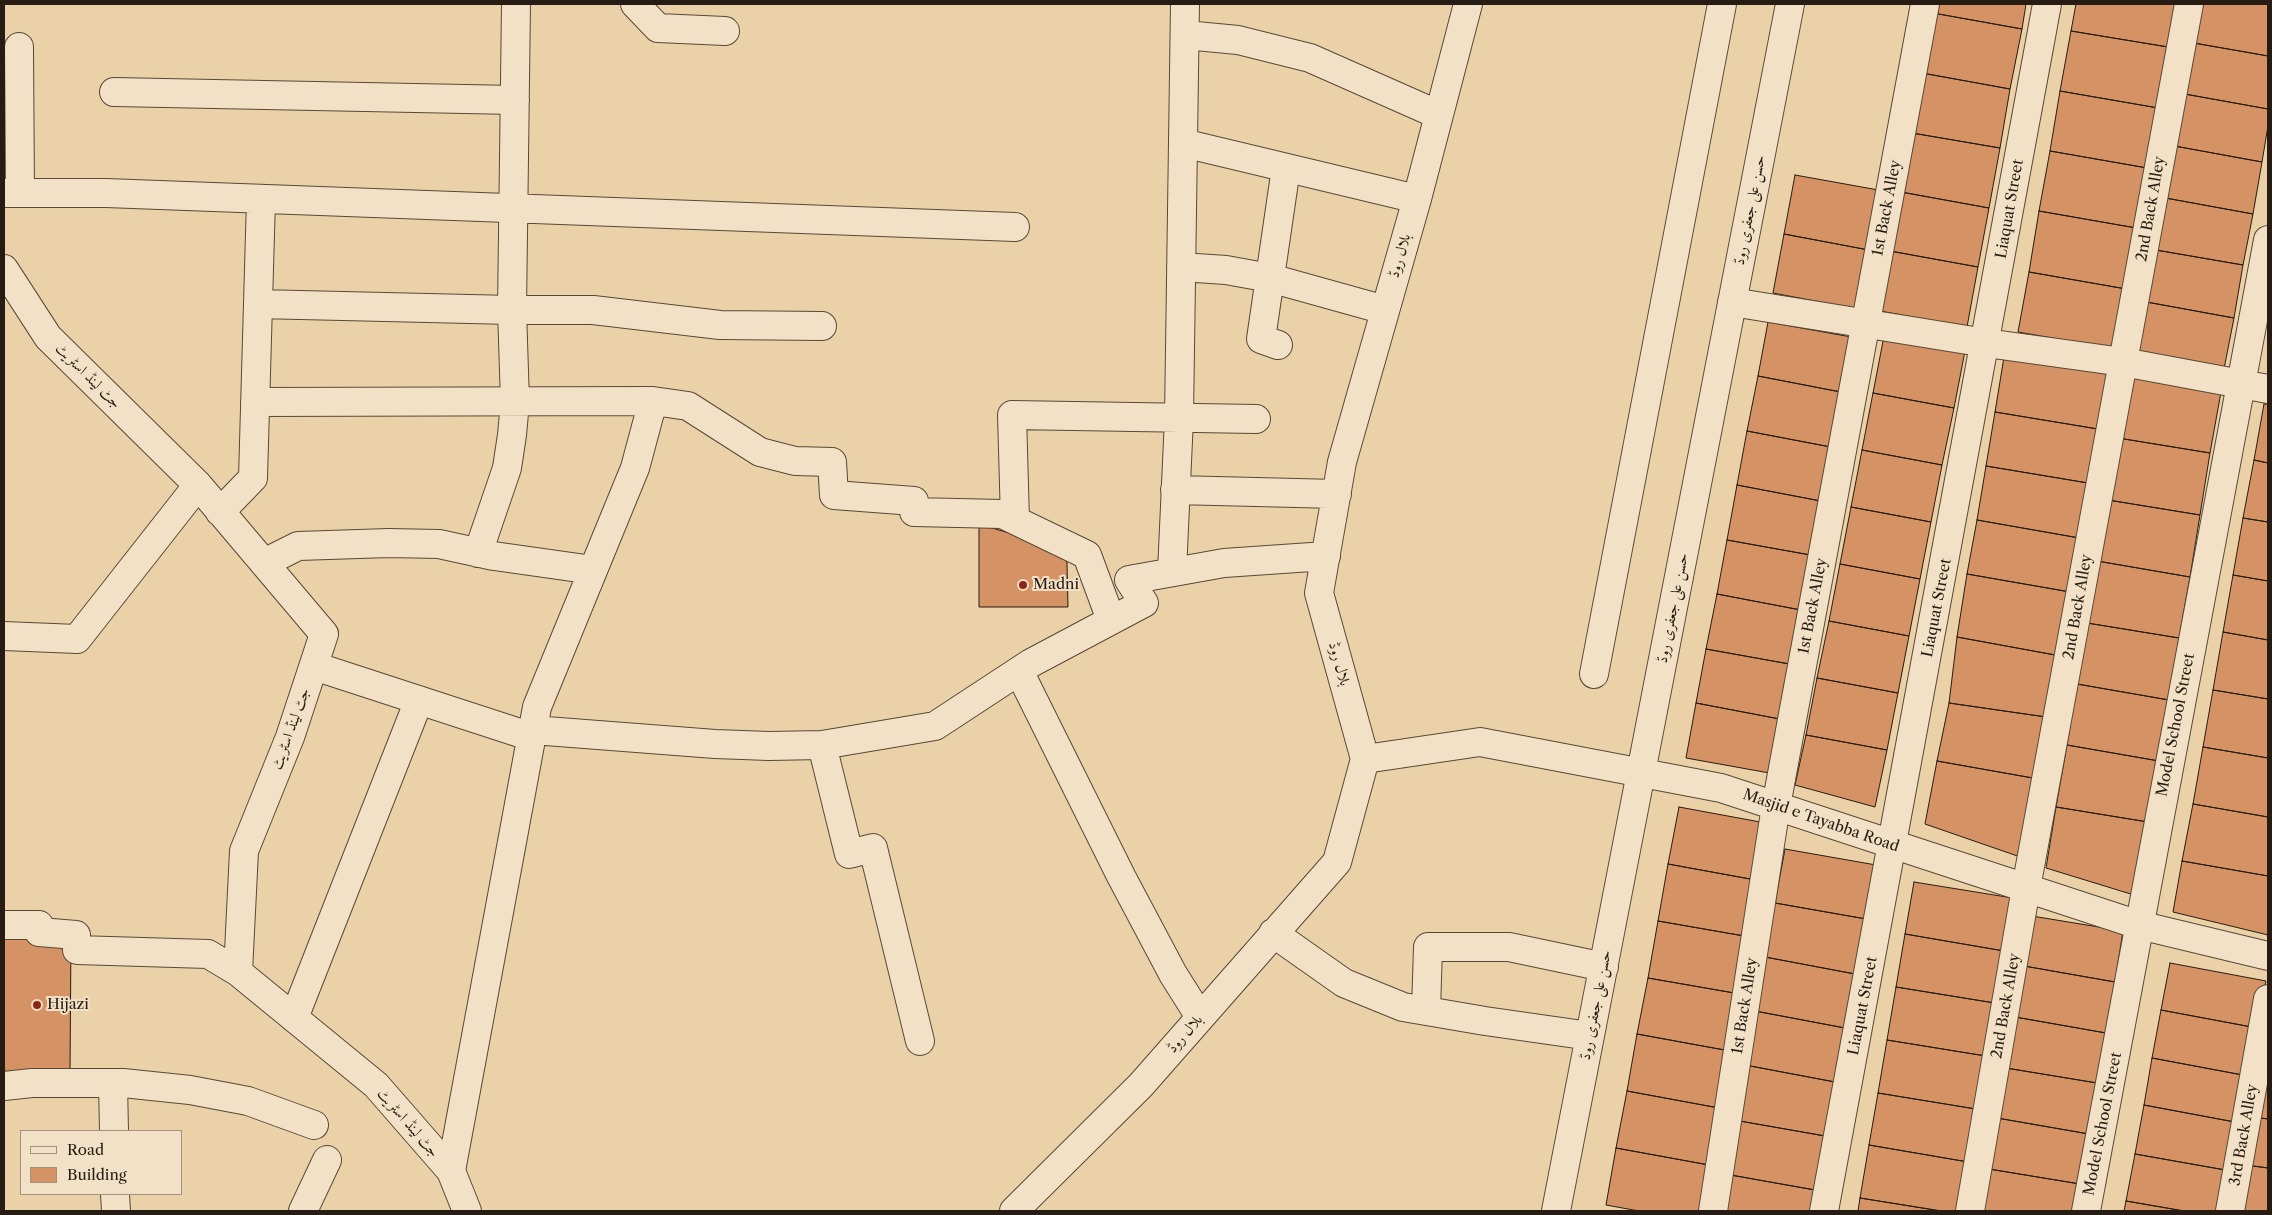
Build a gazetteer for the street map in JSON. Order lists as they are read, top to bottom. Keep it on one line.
{"streets":{"street":["1st Back Alley","Liaquat Street","2nd Back Alley","حسن علی جعفری روڈ","بلال روڈ","جٹ لینڈ اسٹریٹ","Model School Street","Masjid e Tayabba Road","3rd Back Alley"]},"crossings":[["1st Back Alley","Masjid e Tayabba Road"],["Liaquat Street","Masjid e Tayabba Road"],["2nd Back Alley","Masjid e Tayabba Road"],["حسن علی جعفری روڈ","Masjid e Tayabba Road"],["بلال روڈ","Masjid e Tayabba Road"],["Model School Street","Masjid e Tayabba Road"]],"places":["Madni","Hijazi"],"legend":["Road","Building"]}
